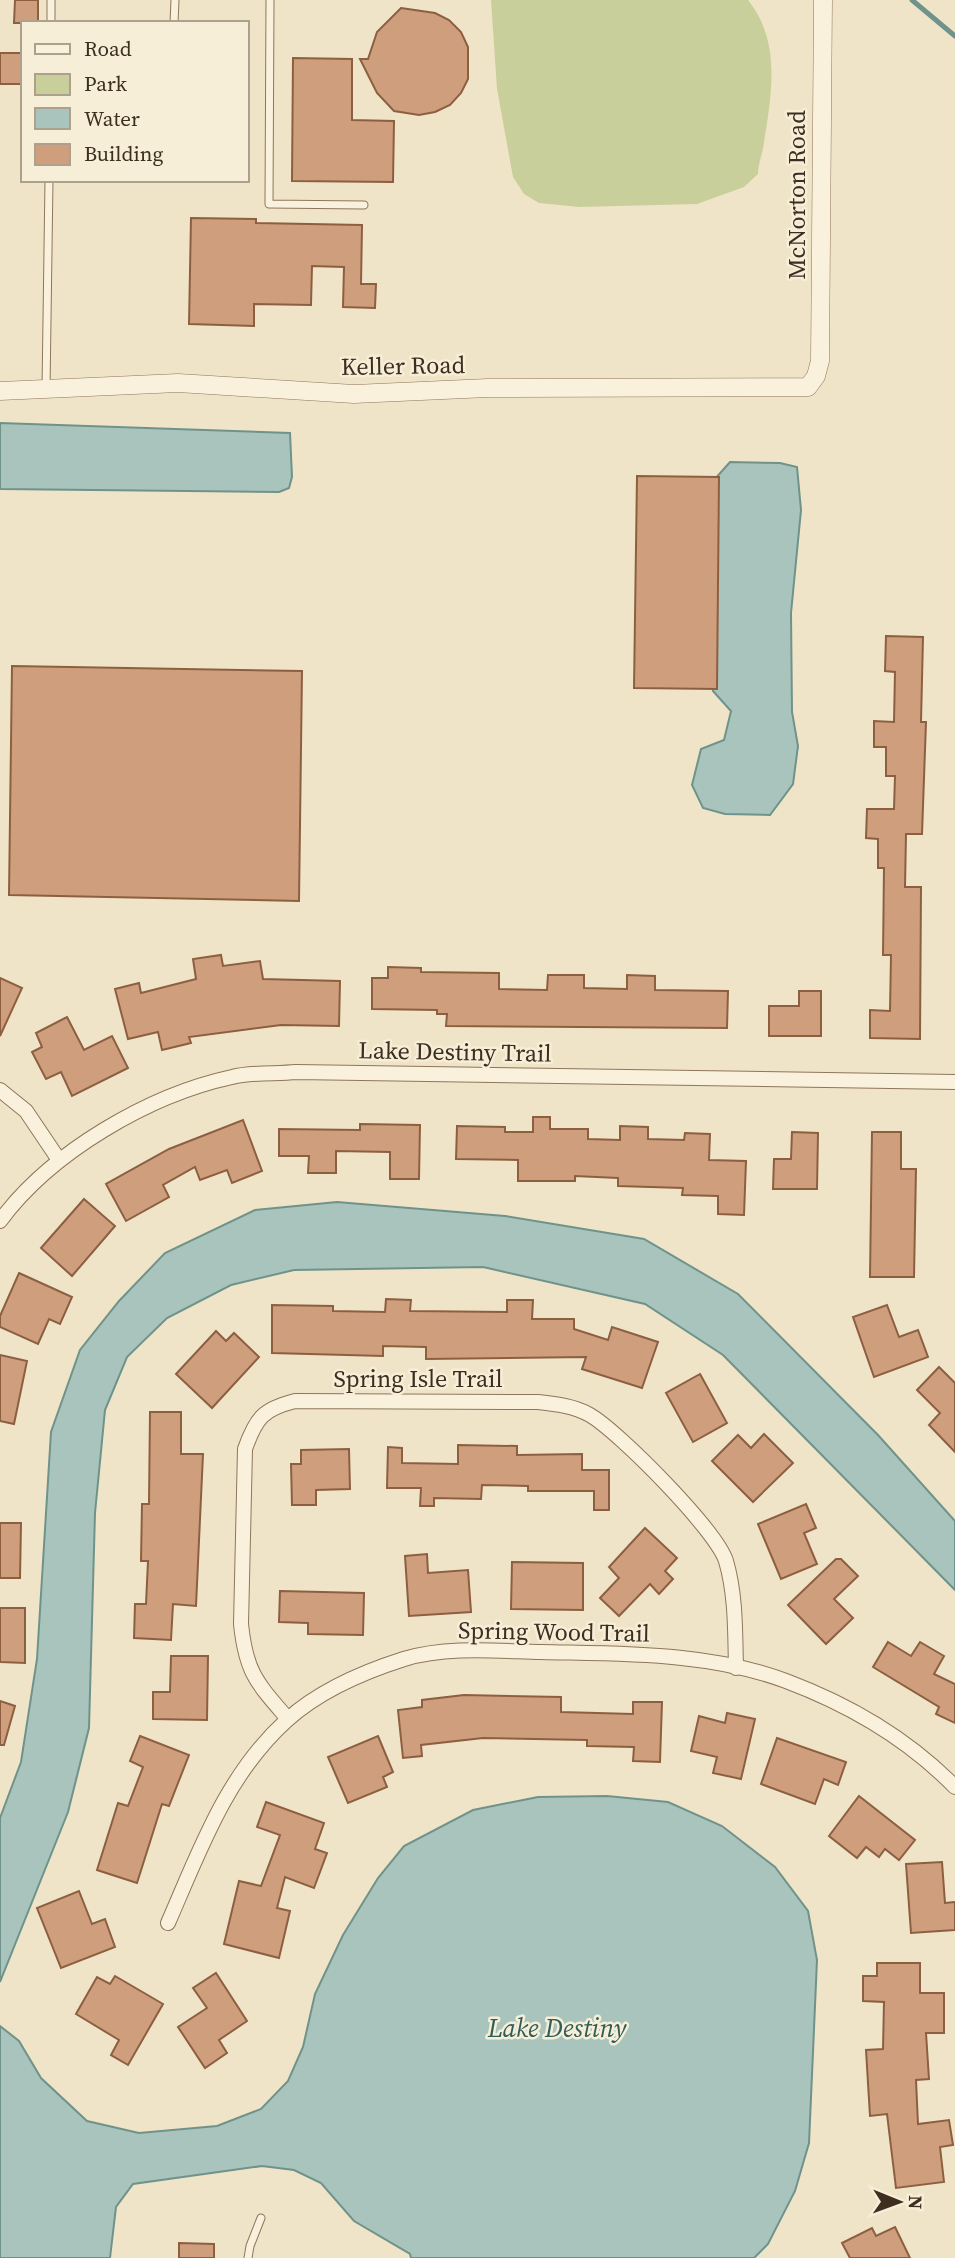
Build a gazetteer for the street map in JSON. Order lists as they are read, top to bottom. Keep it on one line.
{"streets":{"street":["McNorton Road","Keller Road","Lake Destiny Trail","Spring Isle Trail","Spring Wood Trail"]},"crossings":[["McNorton Road","Keller Road"],["Spring Isle Trail","Spring Wood Trail"]],"water":["Lake Destiny"],"legend":["Road","Park","Water","Building"],"north":"right"}
